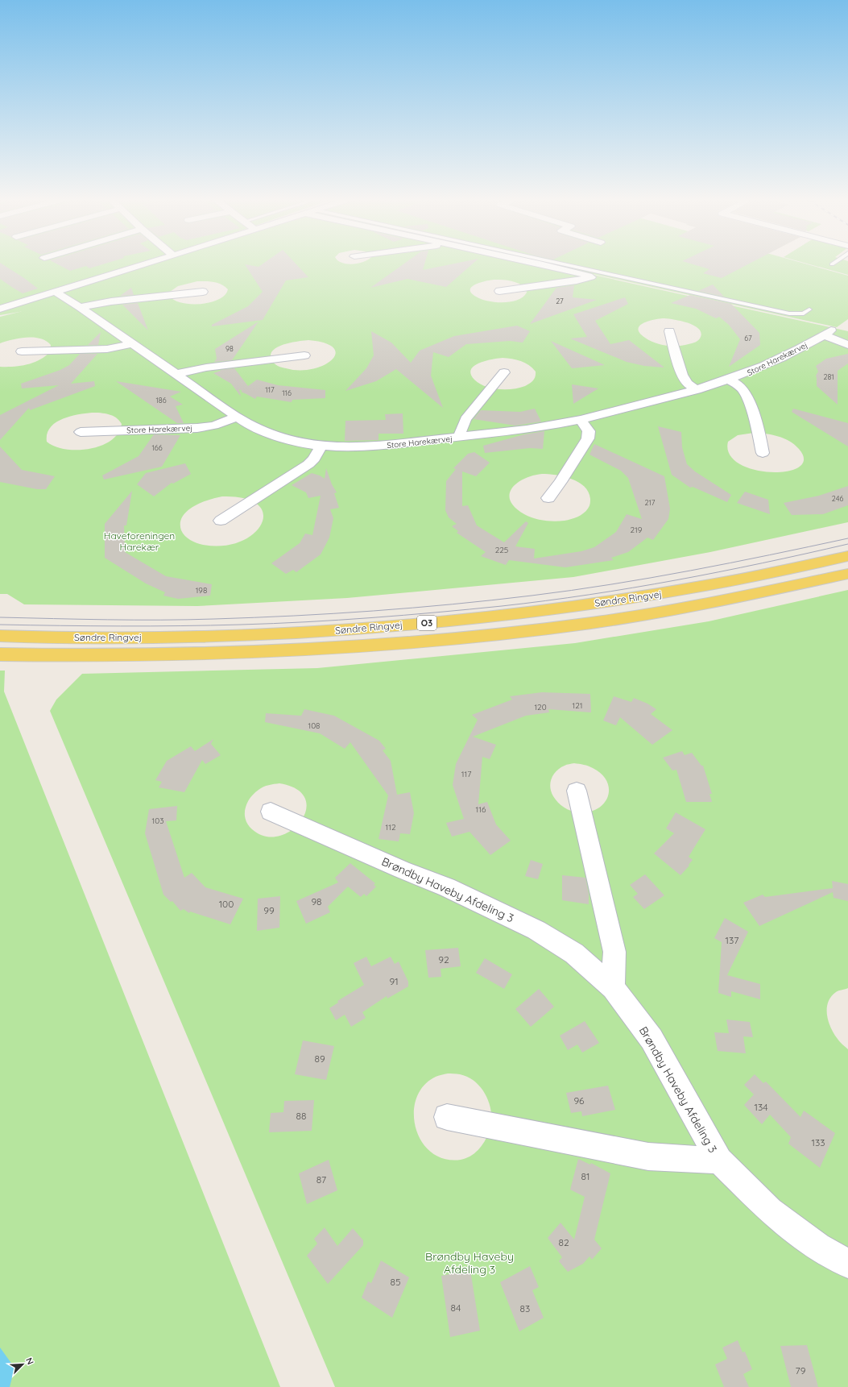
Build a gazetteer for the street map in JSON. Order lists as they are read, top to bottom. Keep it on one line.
{"streets":{"main road":["Søndre Ringvej","O3"],"street":["Store Harekærvej","Brøndby Haveby Afdeling 3"]},"parks":["Haveforeningen Harekær","Brøndby Haveby Afdeling 3"],"house_numbers":["27","67","98","281","117","116","186","166","246","217","219","225","198","121","120","108","117","116","103","112","98","100","99","137","92","91","89","96","134","88","133","81","87","82","85","84","83","79"],"north":"top right"}
